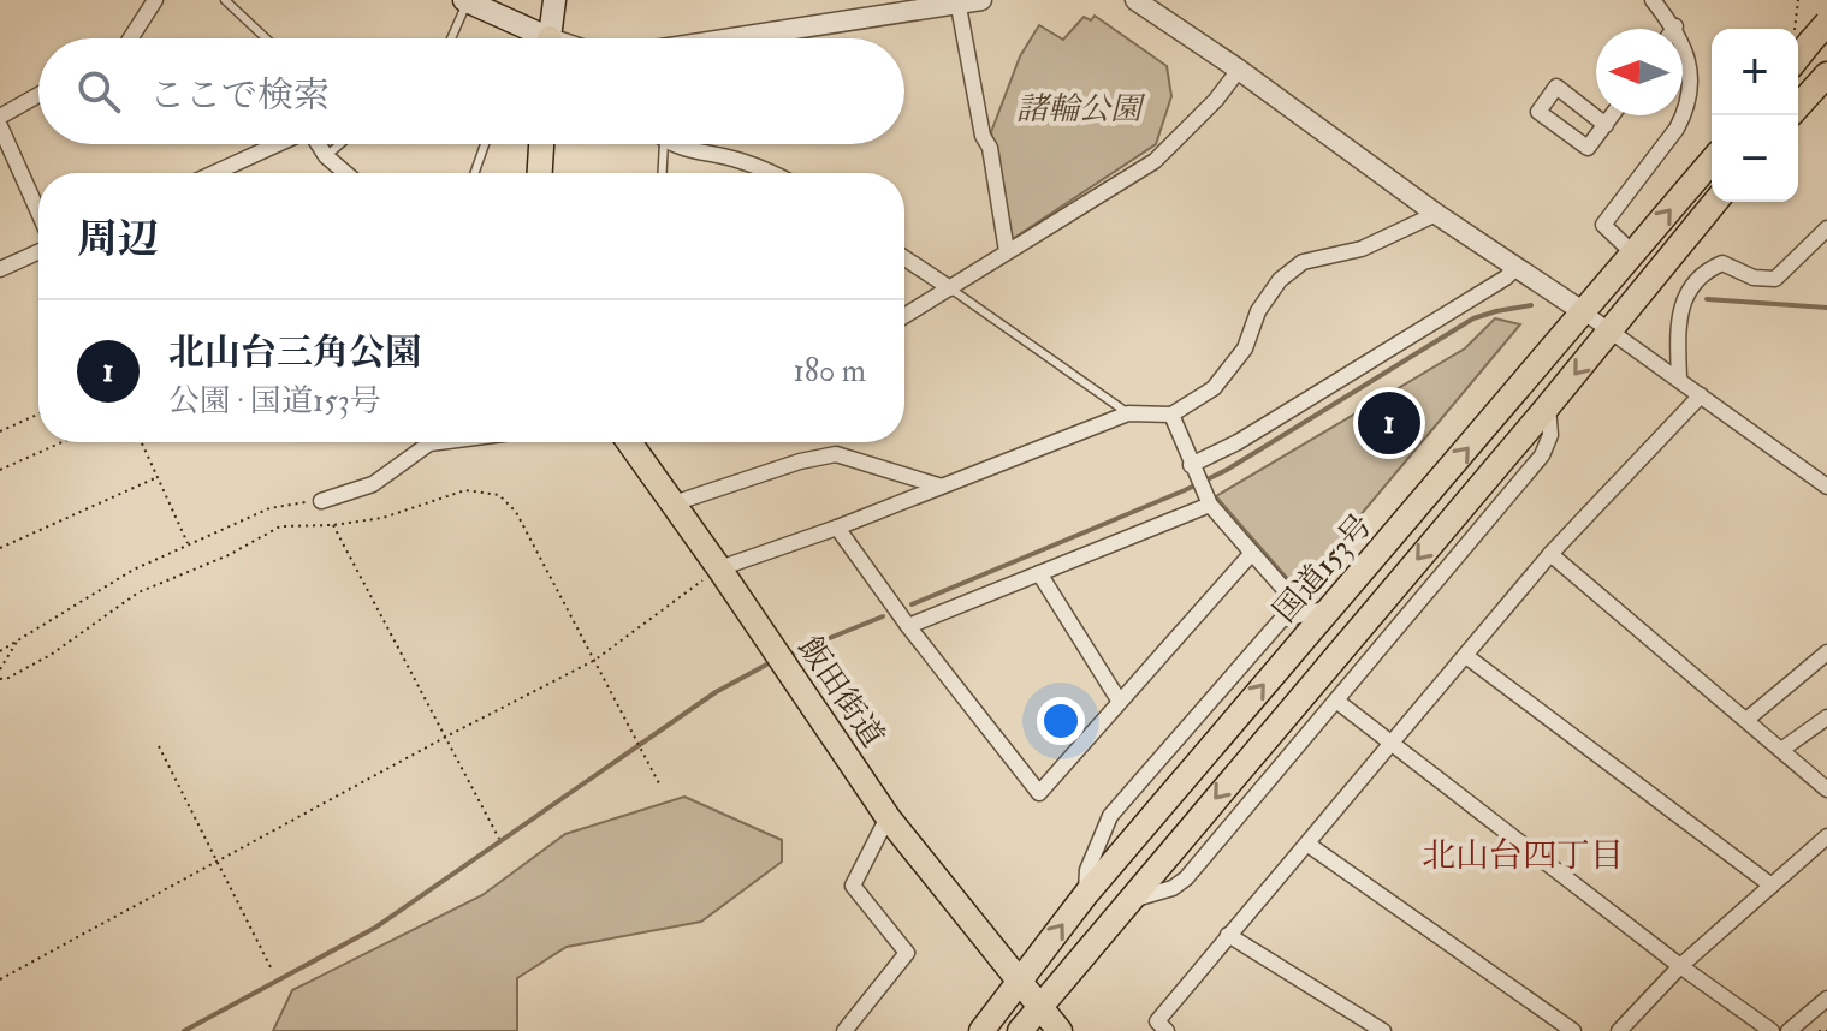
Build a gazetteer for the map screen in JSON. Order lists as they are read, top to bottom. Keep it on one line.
{"streets":{"main road":["国道153号","飯田街道"]},"crossings":[["国道153号","飯田街道"]],"districts":["北山台四丁目"],"parks":["諸輪公園"],"north":"left","page":{"map_buttons":["+","−"],"search":"ここで検索","heading":"周辺","list":[{"mark":"1","name":"北山台三角公園","note":"公園 · 国道153号","value":"180 m"}],"pins":"1"}}
